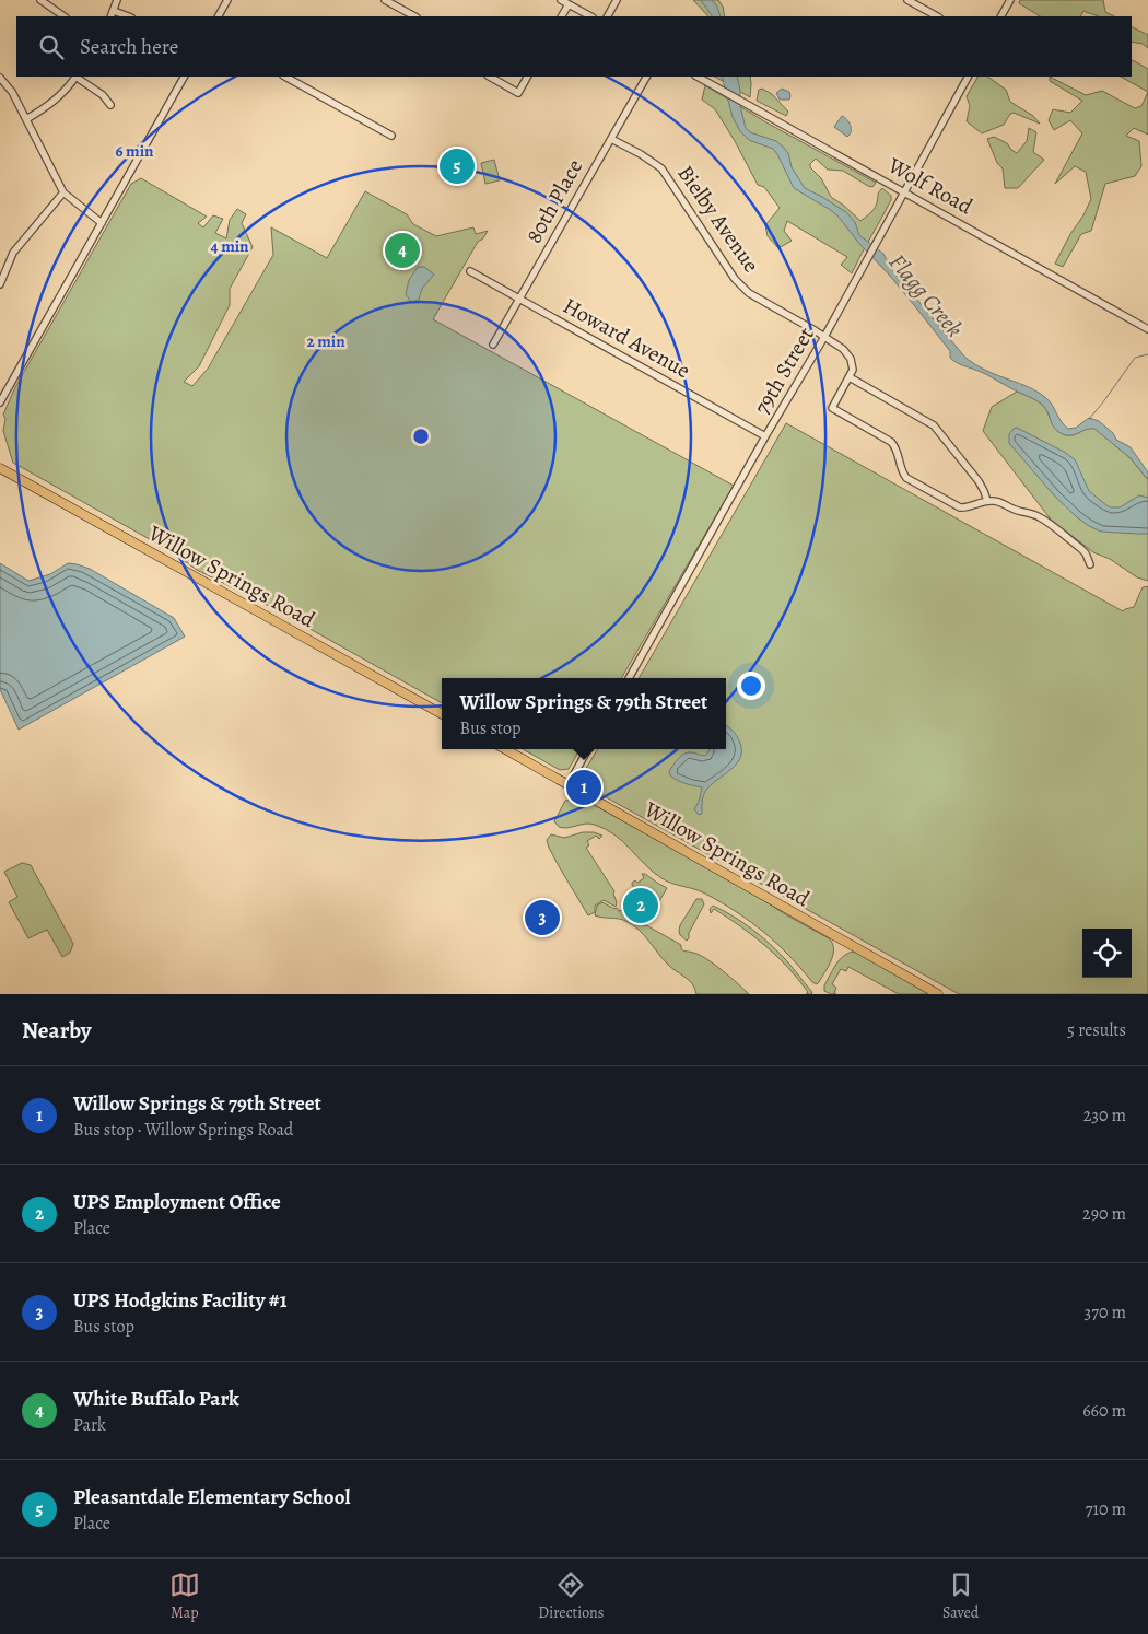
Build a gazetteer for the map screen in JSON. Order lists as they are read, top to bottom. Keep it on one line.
{"streets":{"main road":["Willow Springs Road"],"street":["Wolf Road","80th Place","Bielby Avenue","Howard Avenue","79th Street"]},"crossings":[["Wolf Road","79th Street"],["80th Place","Bielby Avenue"],["80th Place","Howard Avenue"],["Bielby Avenue","79th Street"],["Howard Avenue","79th Street"]],"water":["Flagg Creek"],"page":{"search":"Search here","pins":["5","4","1","2","3"],"popup":["Willow Springs & 79th Street","Bus stop"],"heading":["Nearby","5 results"],"list":[{"mark":"1","name":"Willow Springs & 79th Street","note":"Bus stop · Willow Springs Road","value":"230 m"},{"mark":"2","name":"UPS Employment Office","note":"Place","value":"290 m"},{"mark":"3","name":"UPS Hodgkins Facility #1","note":"Bus stop","value":"370 m"},{"mark":"4","name":"White Buffalo Park","note":"Park","value":"660 m"},{"mark":"5","name":"Pleasantdale Elementary School","note":"Place","value":"710 m"}],"nav":["Map","Directions","Saved"]},"rings":["6 min","4 min","2 min"]}
